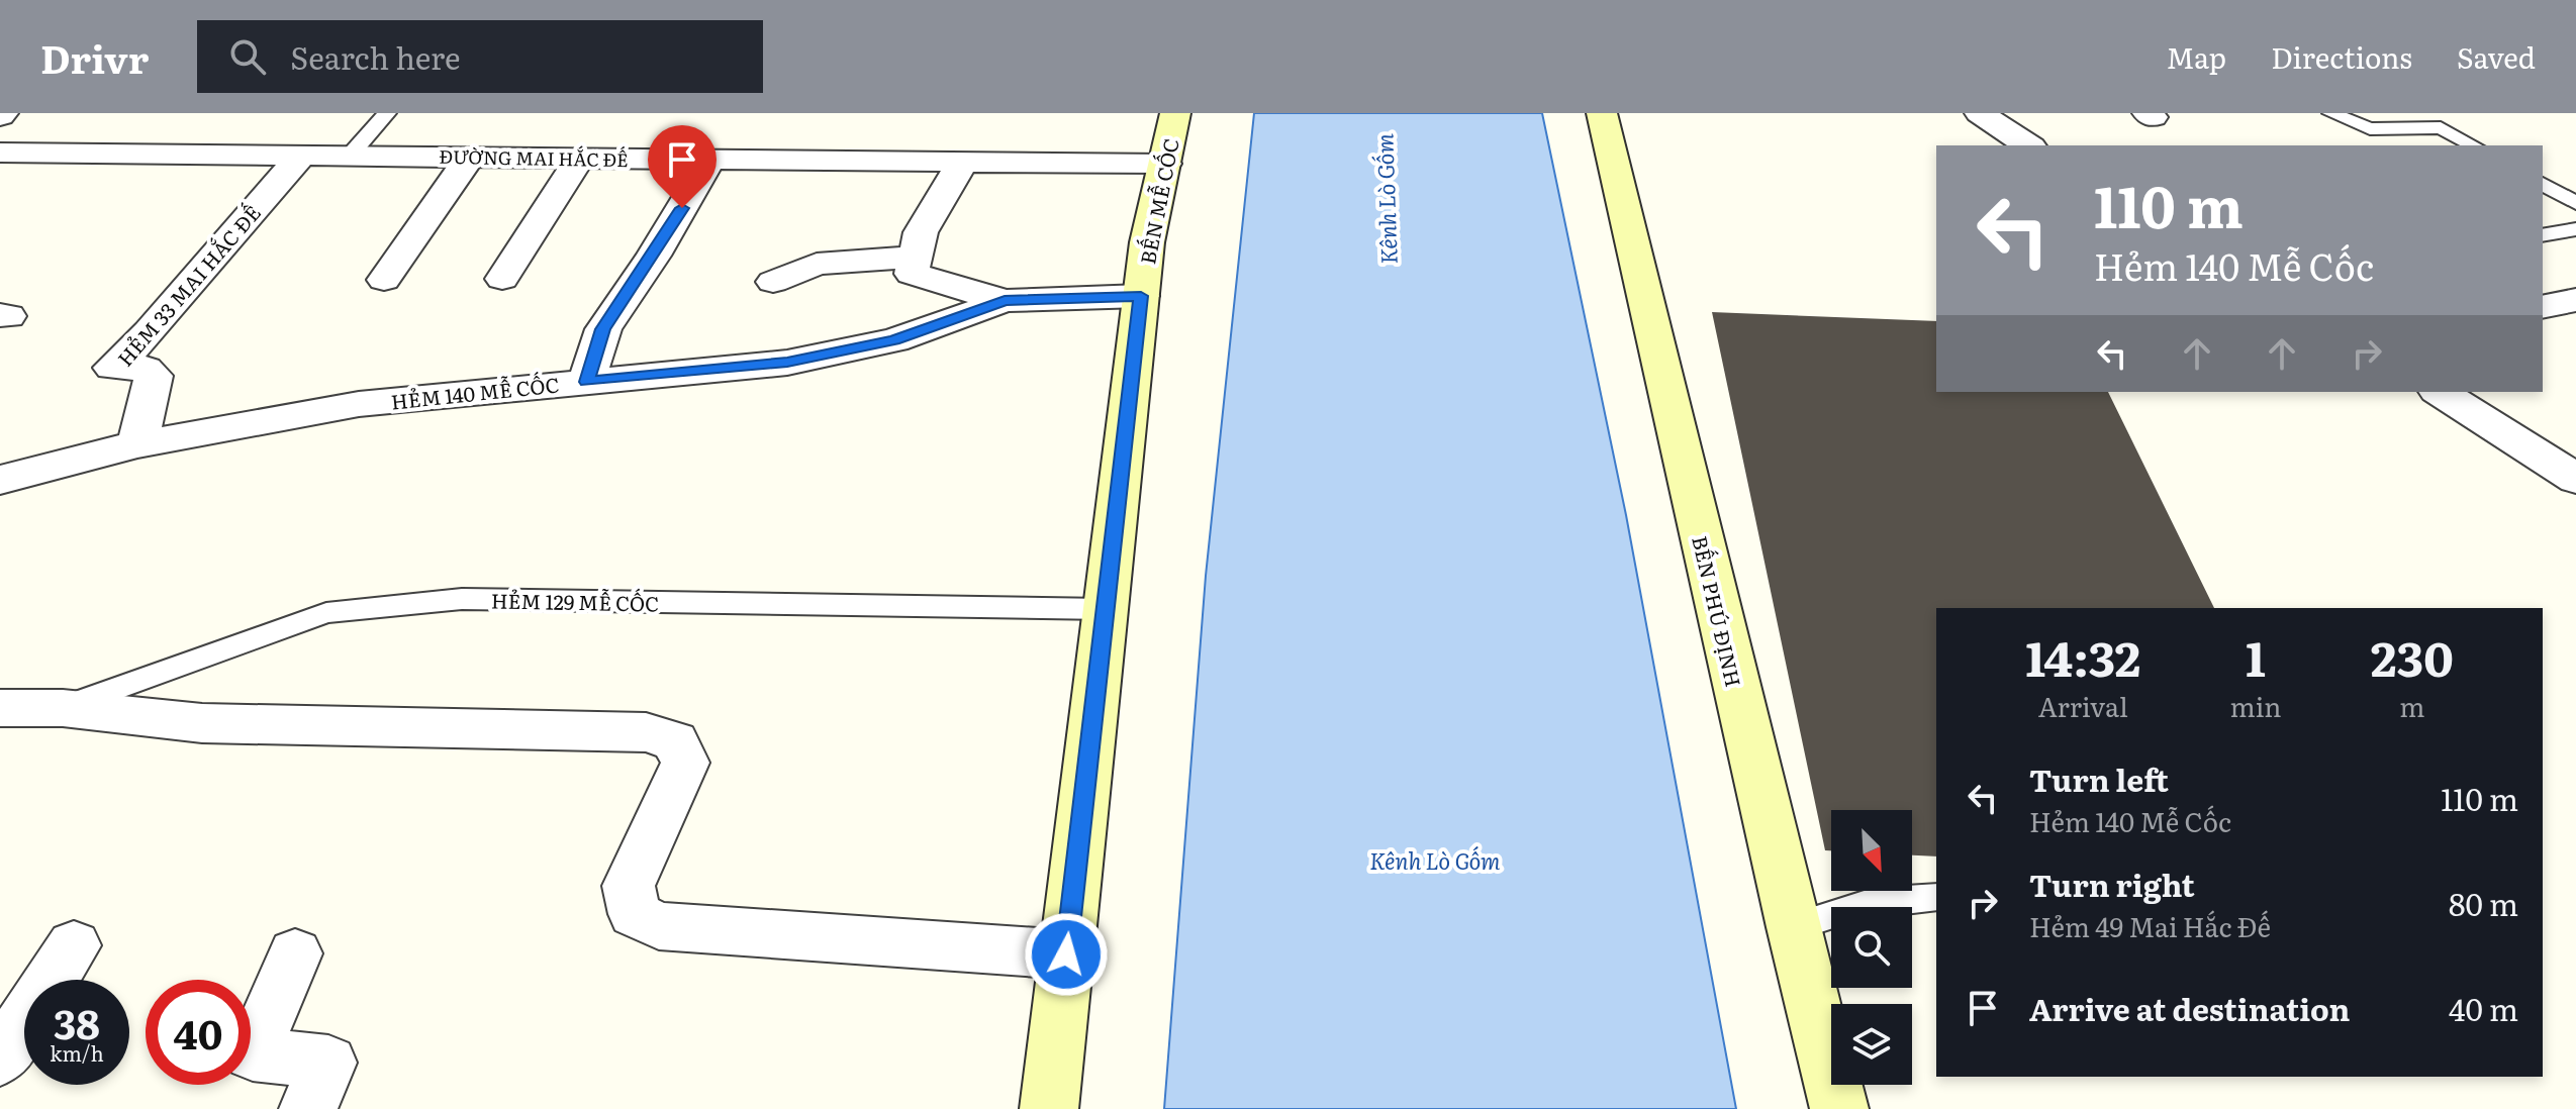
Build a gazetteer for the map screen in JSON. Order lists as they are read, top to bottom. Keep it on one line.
{"streets":{"street":["ĐƯỜNG MAI HẮC ĐẾ","BẾN MỄ CỐC","HẺM 33 MAI HẮC ĐẾ","HẺM 140 MỄ CỐC","BẾN PHÚ ĐỊNH"],"lane":["HẺM 129 MỄ CỐC"]},"crossings":[["ĐƯỜNG MAI HẮC ĐẾ","BẾN MỄ CỐC"],["ĐƯỜNG MAI HẮC ĐẾ","HẺM 33 MAI HẮC ĐẾ"],["BẾN MỄ CỐC","HẺM 140 MỄ CỐC"],["BẾN MỄ CỐC","HẺM 129 MỄ CỐC"],["HẺM 33 MAI HẮC ĐẾ","HẺM 140 MỄ CỐC"]],"water":["Kênh Lò Gốm"],"north":"bottom right","page":{"header":"Drivr","search":"Search here","nav":["Map","Directions","Saved"],"turn":["110 m","Hẻm 140 Mễ Cốc"],"eta":["14:32","Arrival","1","min","230","m"],"list":[{"name":"Turn left","note":"Hẻm 140 Mễ Cốc","value":"110 m"},{"name":"Turn right","note":"Hẻm 49 Mai Hắc Đế","value":"80 m"},{"name":"Arrive at destination","value":"40 m"}],"speed":"38 km/h","limit":"40"}}
